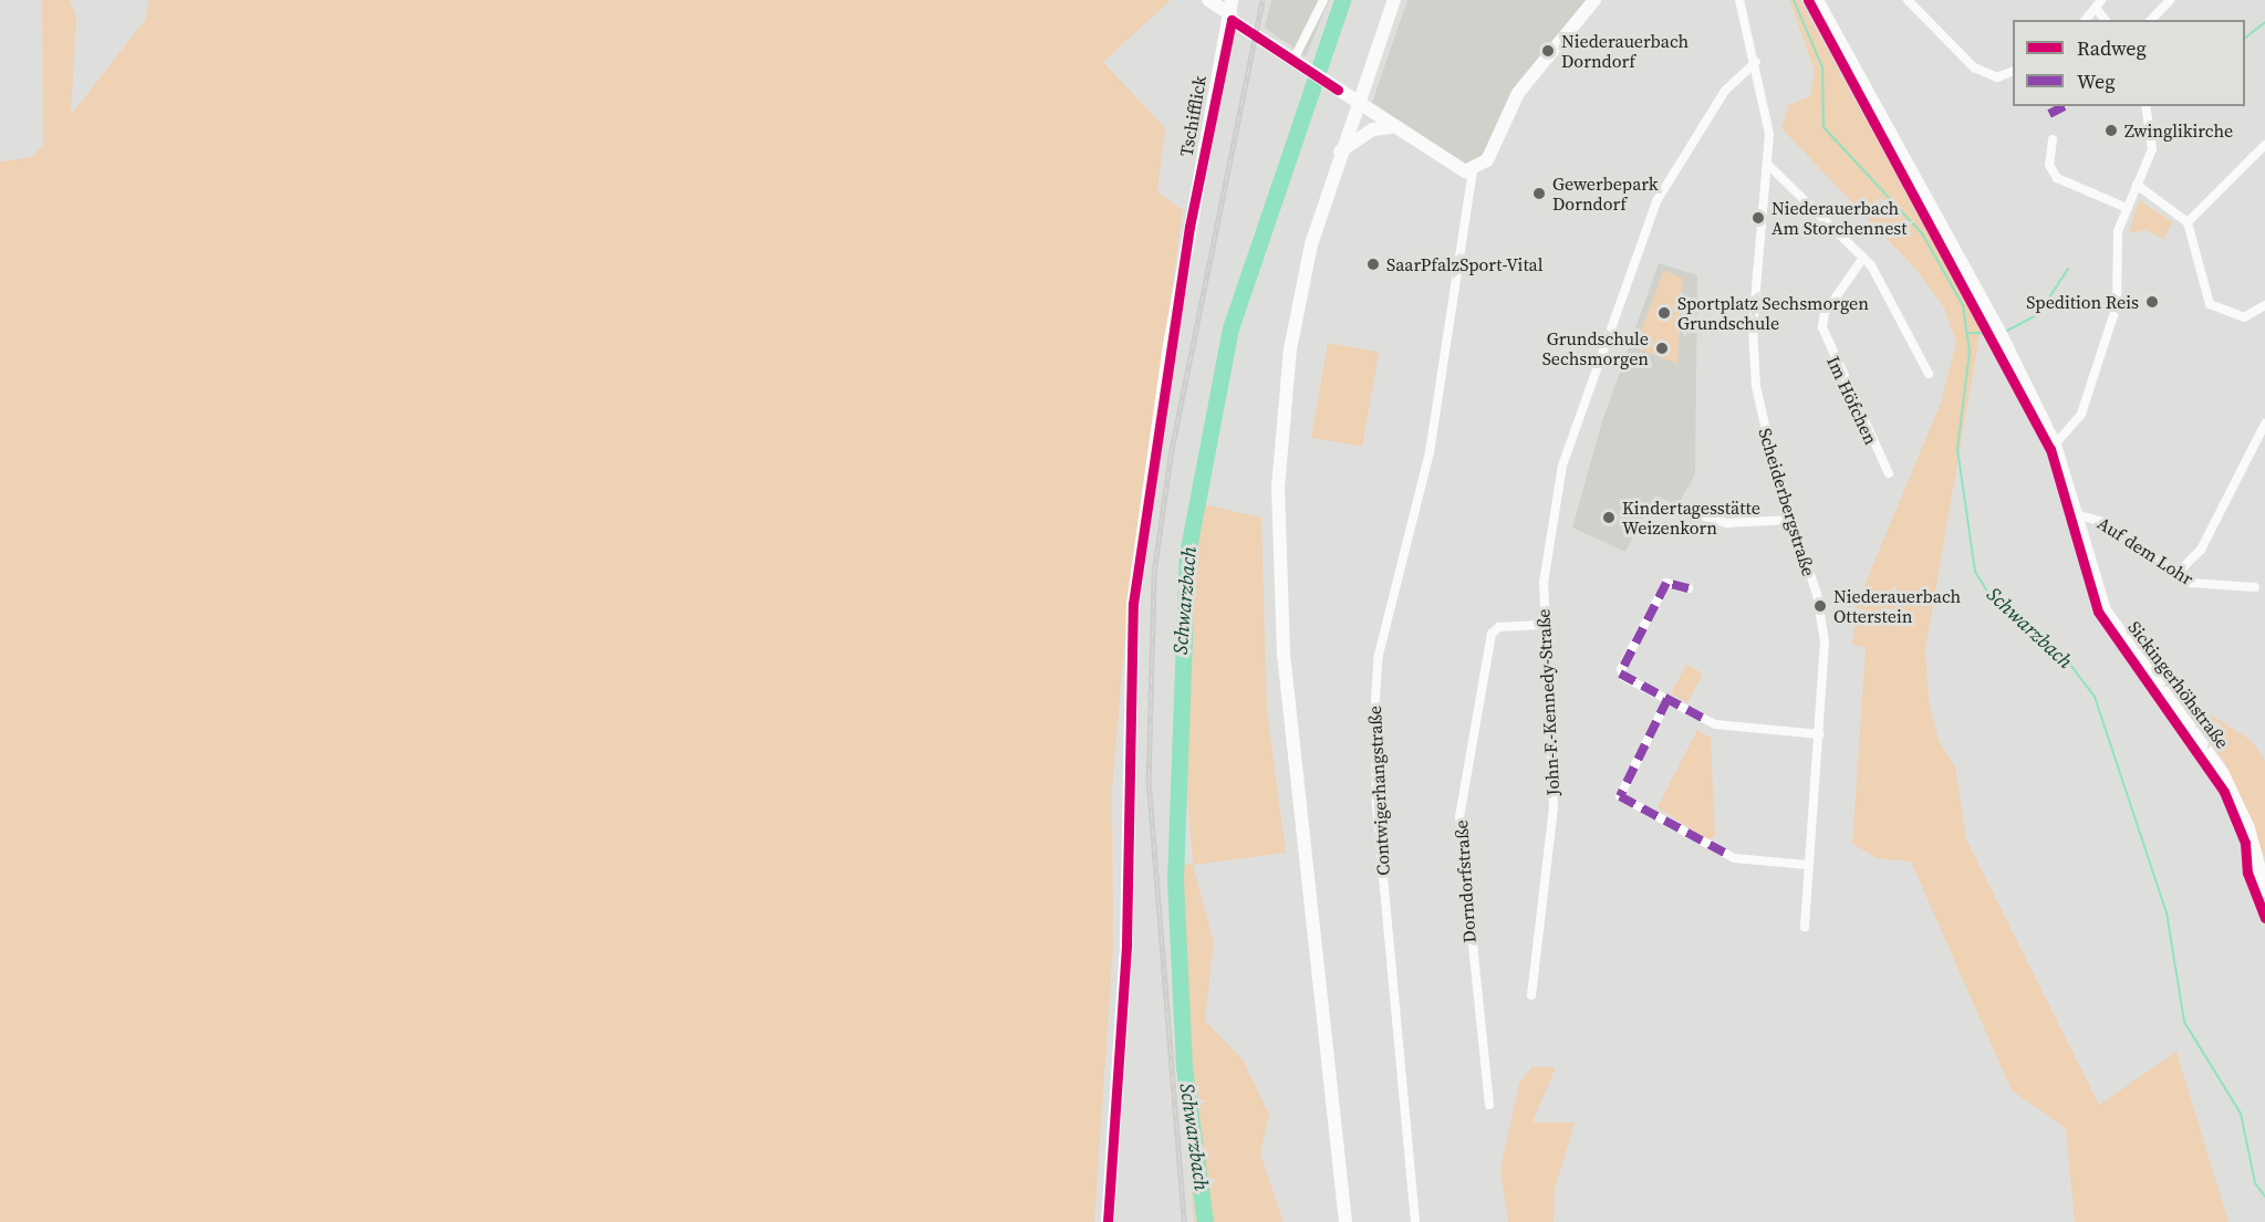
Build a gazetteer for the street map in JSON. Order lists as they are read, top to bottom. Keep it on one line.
{"streets":{"main road":["Tschifflick","Sickingerhöhstraße"],"street":["Im Höfchen","Scheiderbergstraße","Auf dem Lohr","John-F.-Kennedy-Straße","Contwigerhangstraße","Dorndorfstraße"]},"crossings":[["Scheiderbergstraße","John-F.-Kennedy-Straße"],["Auf dem Lohr","Sickingerhöhstraße"],["John-F.-Kennedy-Straße","Dorndorfstraße"]],"water":["Schwarzbach"],"places":["Niederauerbach Dorndorf","Zwinglikirche","Gewerbepark Dorndorf","Niederauerbach Am Storchennest","SaarPfalzSport-Vital","Spedition Reis","Sportplatz Sechsmorgen Grundschule","Grundschule Sechsmorgen","Kindertagesstätte Weizenkorn","Niederauerbach Otterstein"],"legend":["Radweg","Weg"]}
